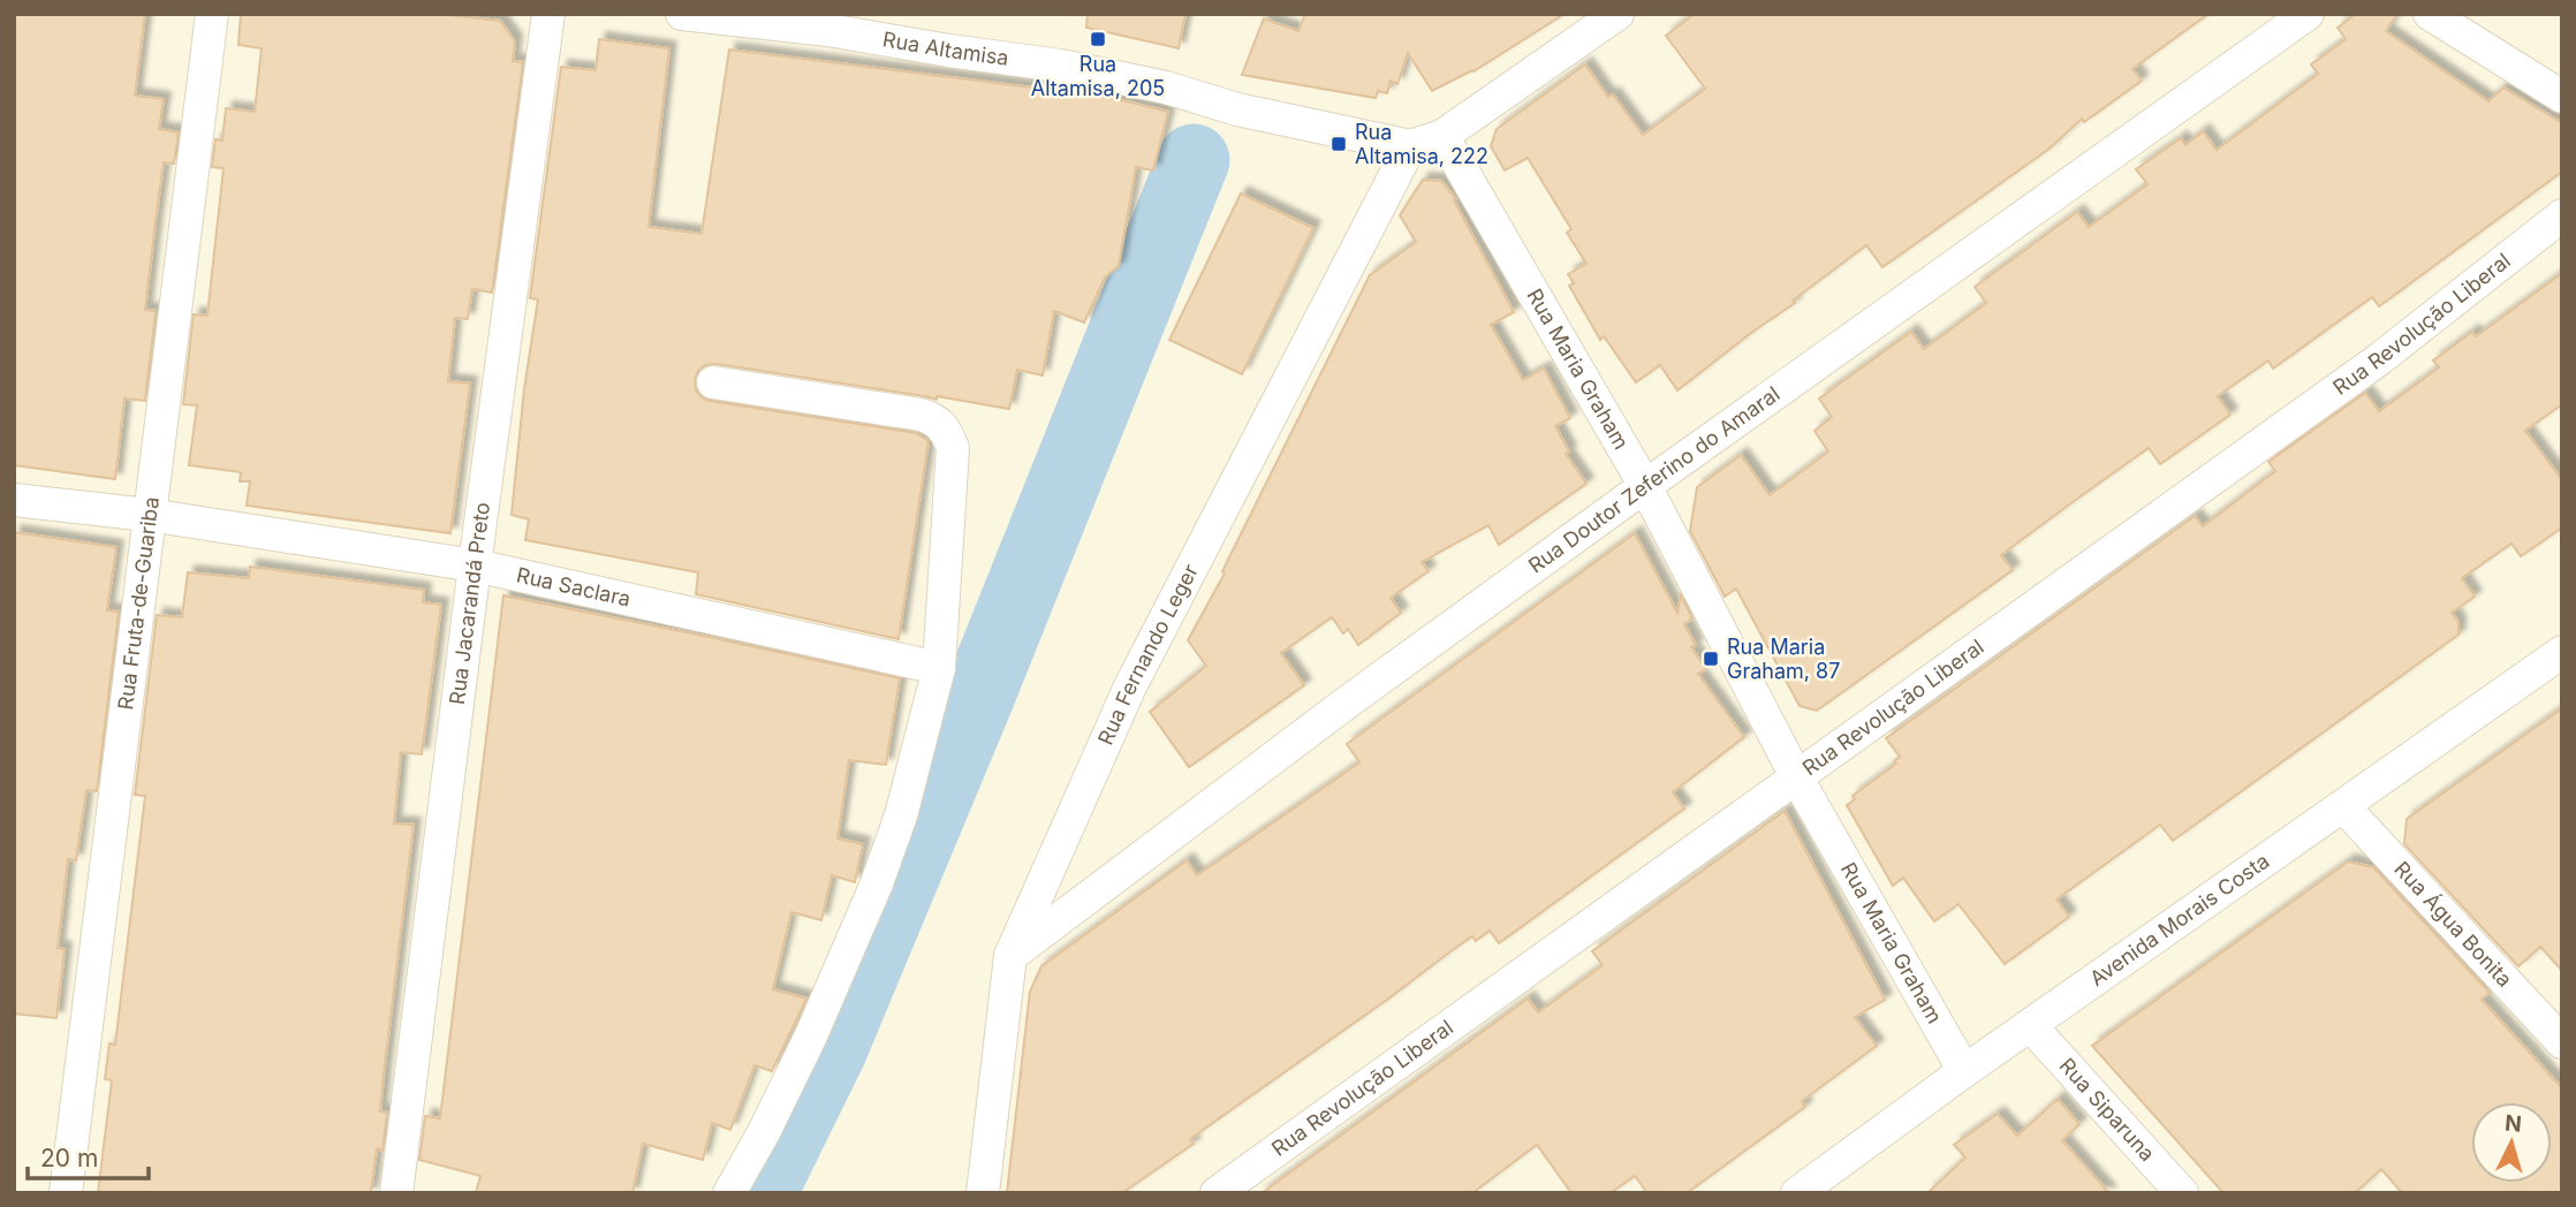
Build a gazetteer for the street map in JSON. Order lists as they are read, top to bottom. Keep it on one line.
{"streets":{"street":["Rua Altamisa","Rua Revolução Liberal","Rua Maria Graham","Rua Doutor Zeferino do Amaral","Rua Saclara","Rua Fruta-de-Guariba","Rua Jacarandá Preto","Rua Fernando Leger","Avenida Morais Costa","Rua Água Bonita","Rua Siparuna"]},"crossings":[["Rua Altamisa","Rua Maria Graham"],["Rua Altamisa","Rua Fernando Leger"],["Rua Revolução Liberal","Rua Maria Graham"],["Rua Maria Graham","Rua Doutor Zeferino do Amaral"],["Rua Maria Graham","Avenida Morais Costa"],["Rua Doutor Zeferino do Amaral","Rua Fernando Leger"],["Rua Saclara","Rua Fruta-de-Guariba"],["Rua Saclara","Rua Jacarandá Preto"],["Avenida Morais Costa","Rua Água Bonita"],["Avenida Morais Costa","Rua Siparuna"]],"places":{"transit":["Rua Altamisa, 205","Rua Altamisa, 222","Rua Maria Graham, 87"]},"scale_bar":"20 m","north":"top"}
